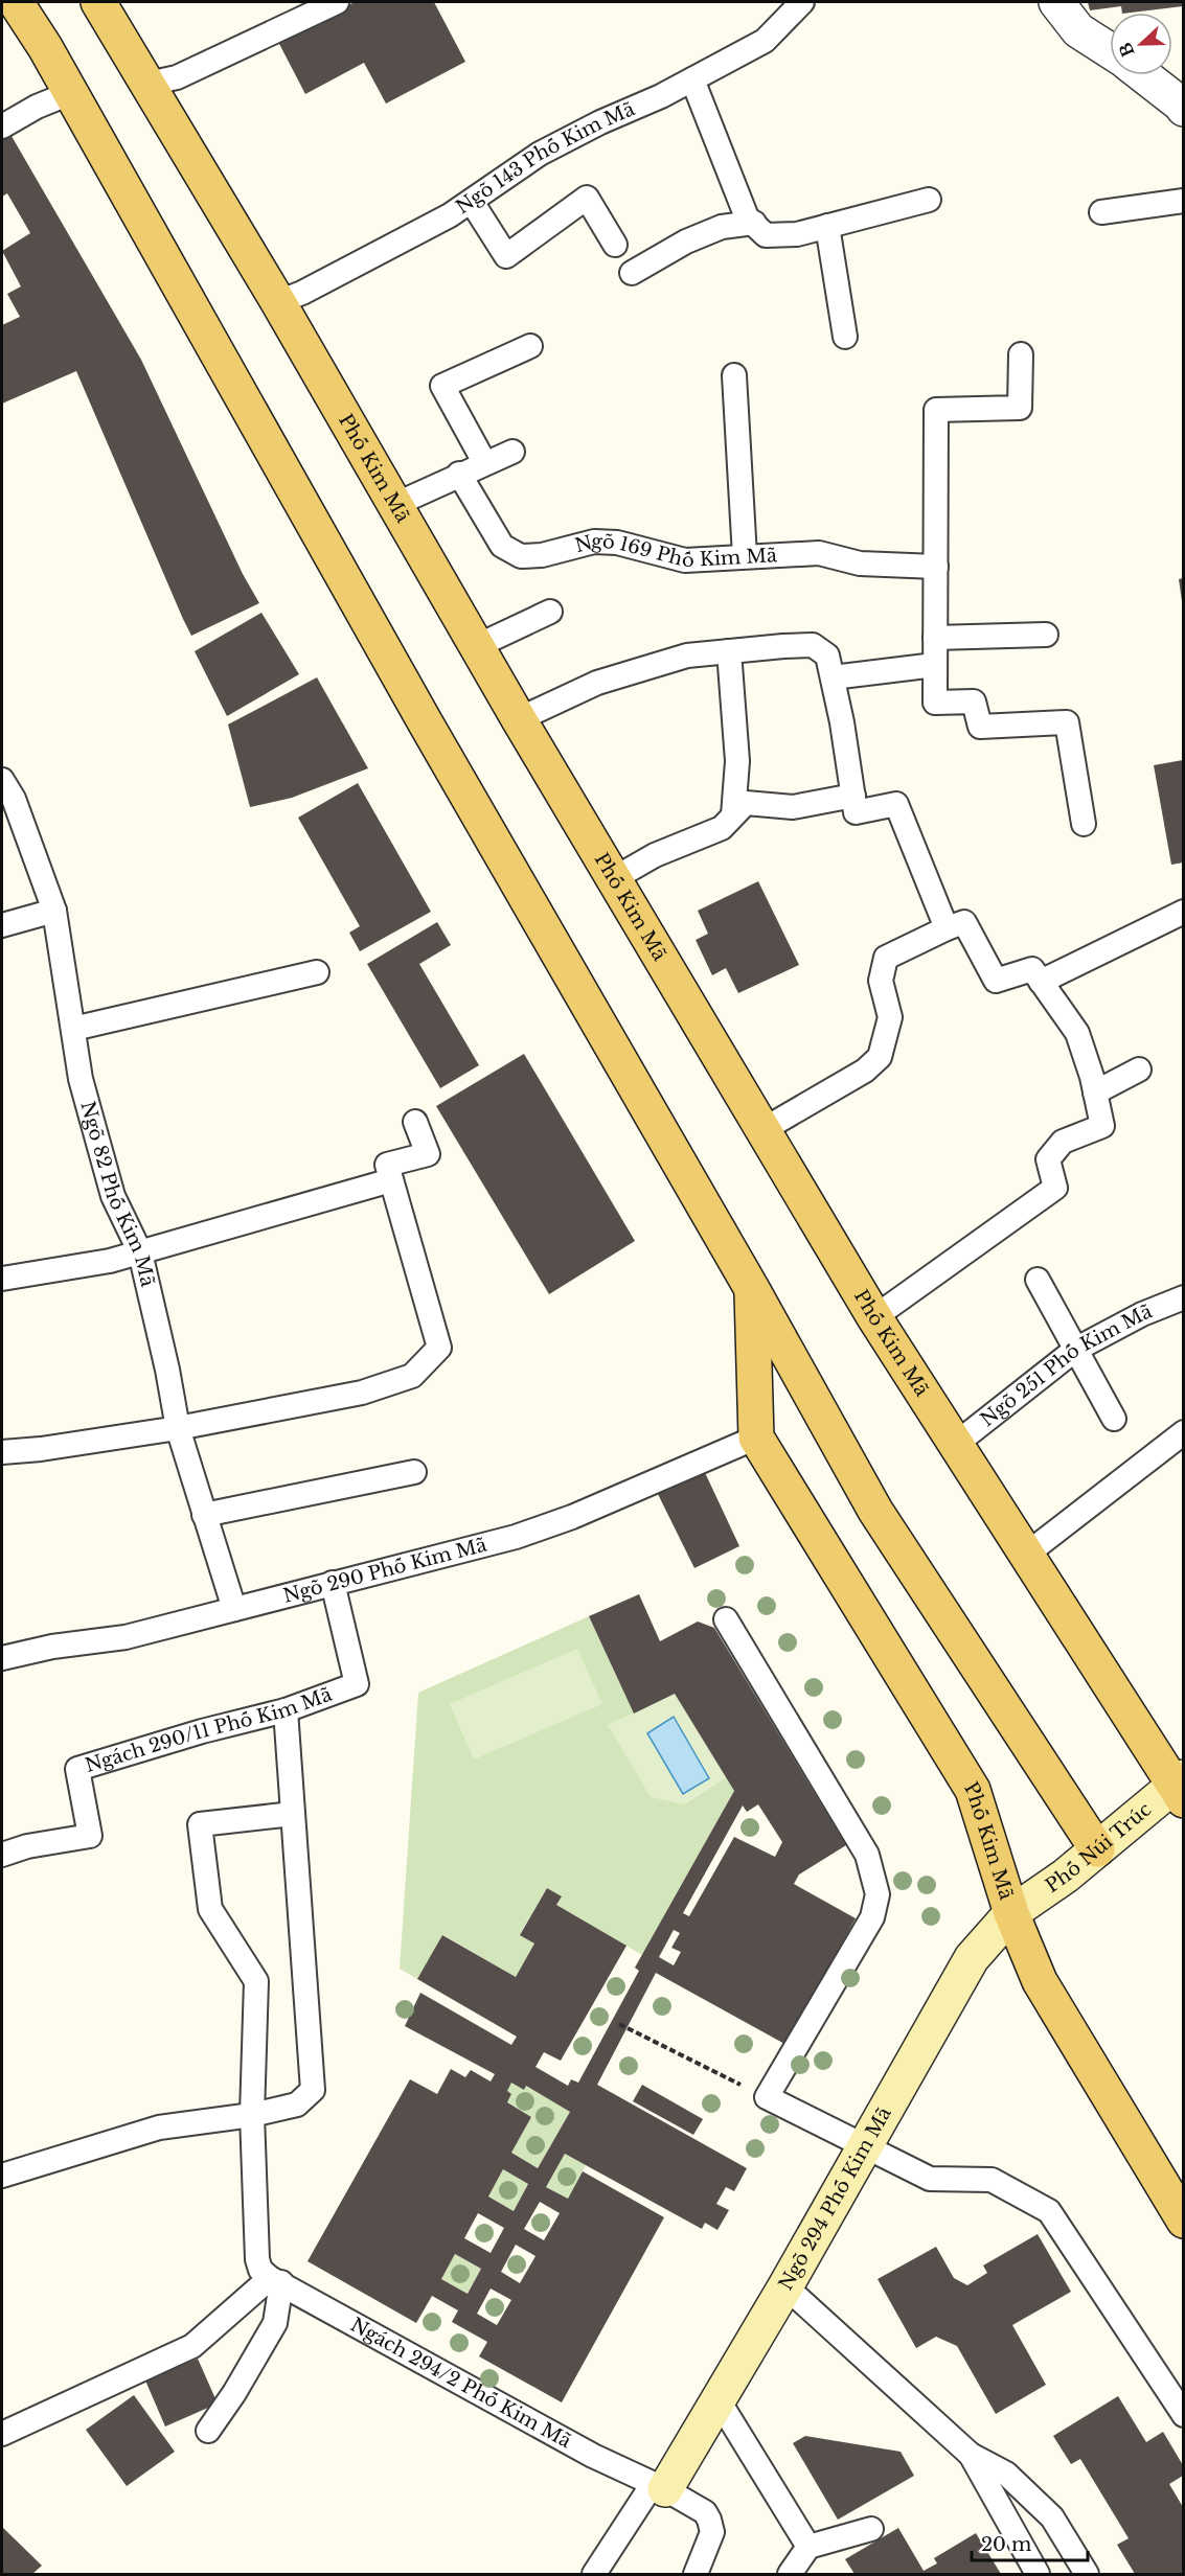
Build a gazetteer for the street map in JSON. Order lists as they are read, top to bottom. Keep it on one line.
{"streets":{"main road":["Phố Kim Mã"],"street":["Phố Núi Trúc","Ngõ 294 Phố Kim Mã"],"lane":["Ngõ 143 Phố Kim Mã","Ngõ 169 Phố Kim Mã","Ngõ 82 Phố Kim Mã","Ngõ 251 Phố Kim Mã","Ngõ 290 Phố Kim Mã","Ngách 290/11 Phố Kim Mã","Ngách 294/2 Phố Kim Mã"]},"crossings":[["Ngõ 143 Phố Kim Mã","Phố Kim Mã"],["Phố Kim Mã","Ngõ 251 Phố Kim Mã"],["Phố Kim Mã","Ngõ 290 Phố Kim Mã"],["Phố Kim Mã","Phố Núi Trúc"],["Phố Kim Mã","Ngõ 294 Phố Kim Mã"],["Ngõ 82 Phố Kim Mã","Ngõ 290 Phố Kim Mã"],["Ngõ 290 Phố Kim Mã","Ngách 290/11 Phố Kim Mã"],["Phố Núi Trúc","Ngõ 294 Phố Kim Mã"],["Ngõ 294 Phố Kim Mã","Ngách 294/2 Phố Kim Mã"]],"scale_bar":"20 m","north":"left"}
